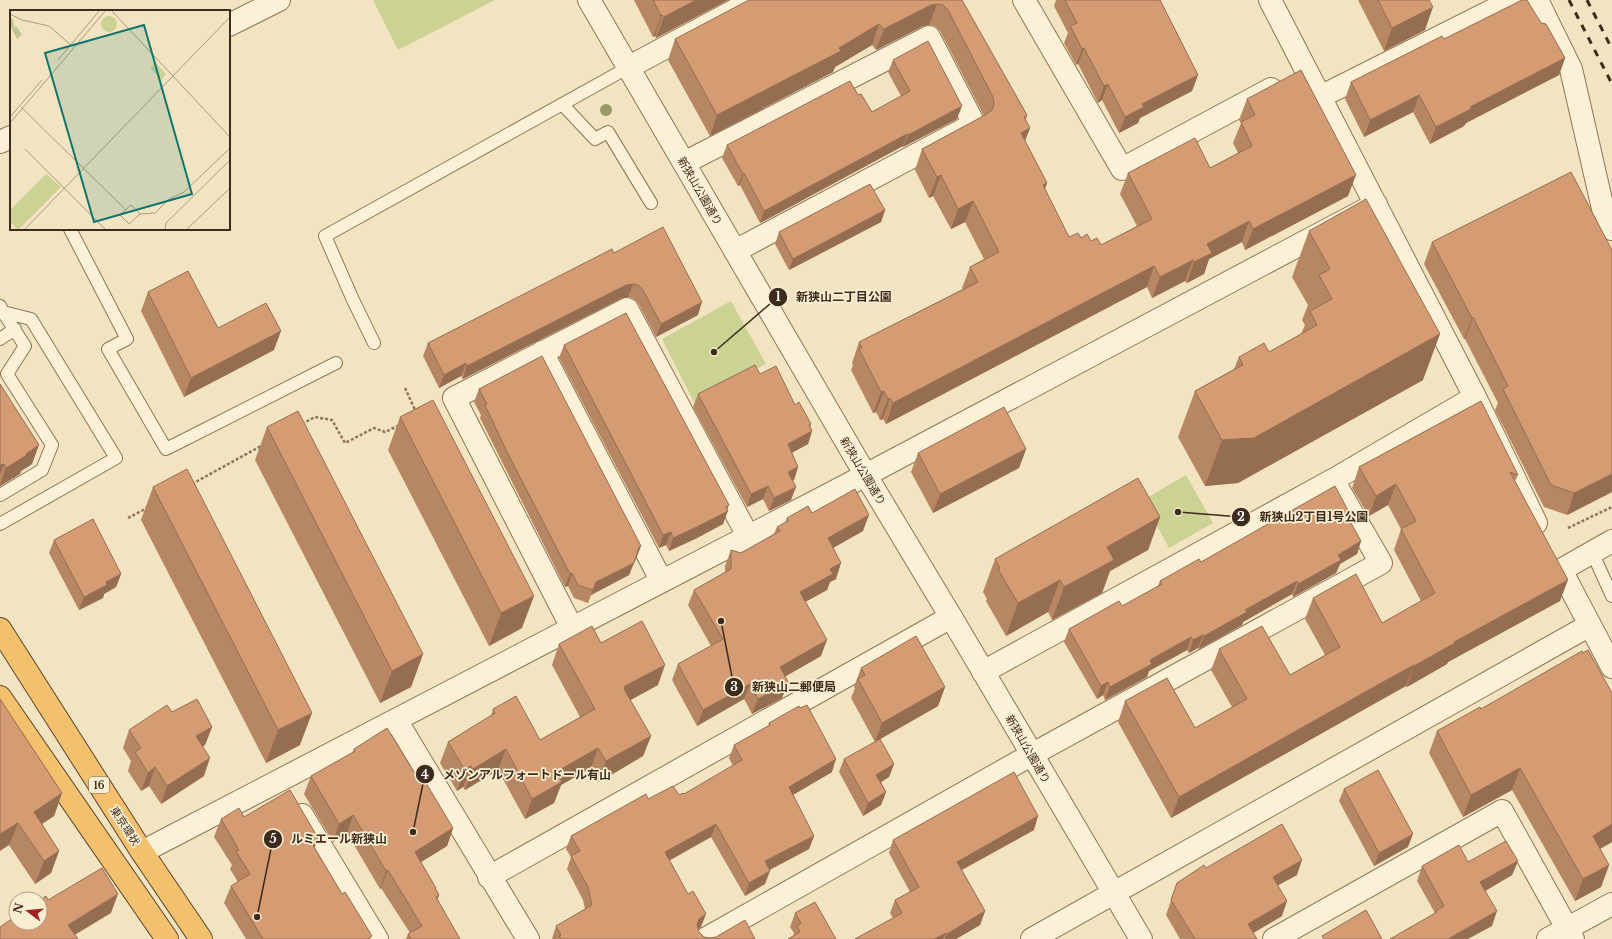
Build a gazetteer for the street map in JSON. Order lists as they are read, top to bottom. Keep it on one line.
{"streets":{"highway":["16","東京環状"],"street":["新狭山公園通り"]},"places":["新狭山二丁目公園","新狭山2丁目1号公園","新狭山二郵便局","メゾンアルフォートドール有山","ルミエール新狭山"],"north":"left"}
